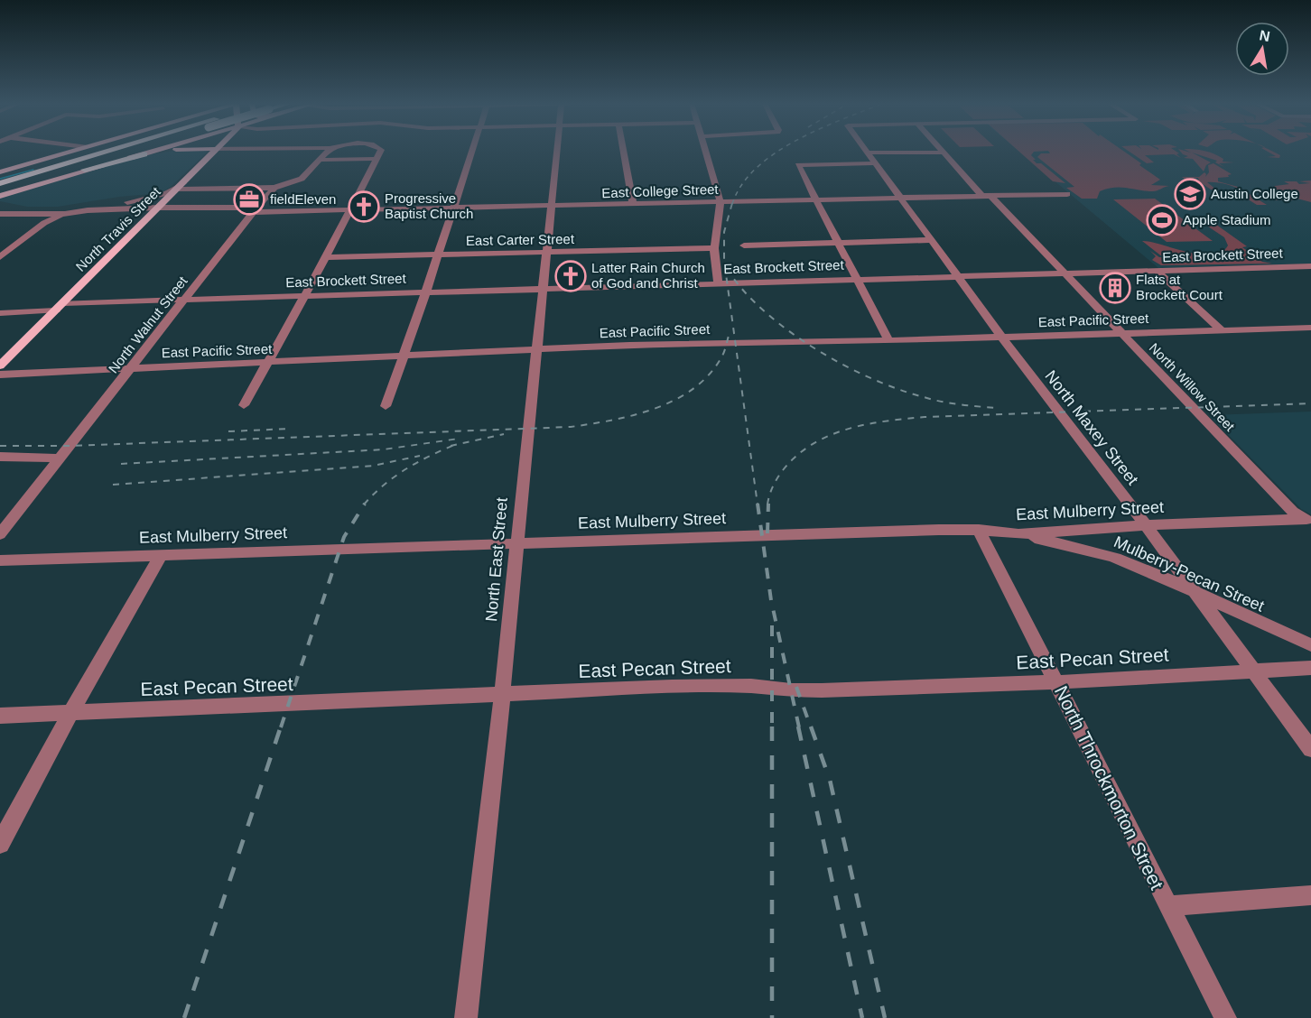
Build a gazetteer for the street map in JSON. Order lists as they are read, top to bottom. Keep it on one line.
{"streets":{"main road":["North Travis Street"],"street":["East College Street","East Carter Street","East Brockett Street","East Pacific Street","North Walnut Street","North Willow Street","North Maxey Street","East Mulberry Street","North East Street","Mulberry-Pecan Street","East Pecan Street","North Throckmorton Street"]},"crossings":[["East College Street","North Travis Street"],["East College Street","North Walnut Street"],["East College Street","North Willow Street"],["East College Street","North Maxey Street"],["East College Street","North East Street"],["North Travis Street","East Brockett Street"],["East Carter Street","North East Street"],["East Brockett Street","North Walnut Street"],["East Brockett Street","North Willow Street"],["East Brockett Street","North Maxey Street"],["East Brockett Street","North East Street"],["East Pacific Street","North Walnut Street"],["East Pacific Street","North Willow Street"],["East Pacific Street","North Maxey Street"],["East Pacific Street","North East Street"],["North Willow Street","East Mulberry Street"],["North Maxey Street","East Mulberry Street"],["North Maxey Street","Mulberry-Pecan Street"],["North Maxey Street","East Pecan Street"],["East Mulberry Street","North East Street"],["East Mulberry Street","Mulberry-Pecan Street"],["East Mulberry Street","North Throckmorton Street"],["North East Street","East Pecan Street"],["East Pecan Street","North Throckmorton Street"]],"places":{"school or university":["Austin College"],"office":["fieldEleven"],"church":["Progressive Baptist Church","Latter Rain Church of God and Christ"],"sports":["Apple Stadium"],"building":["Flats at Brockett Court"]},"north":"top"}
